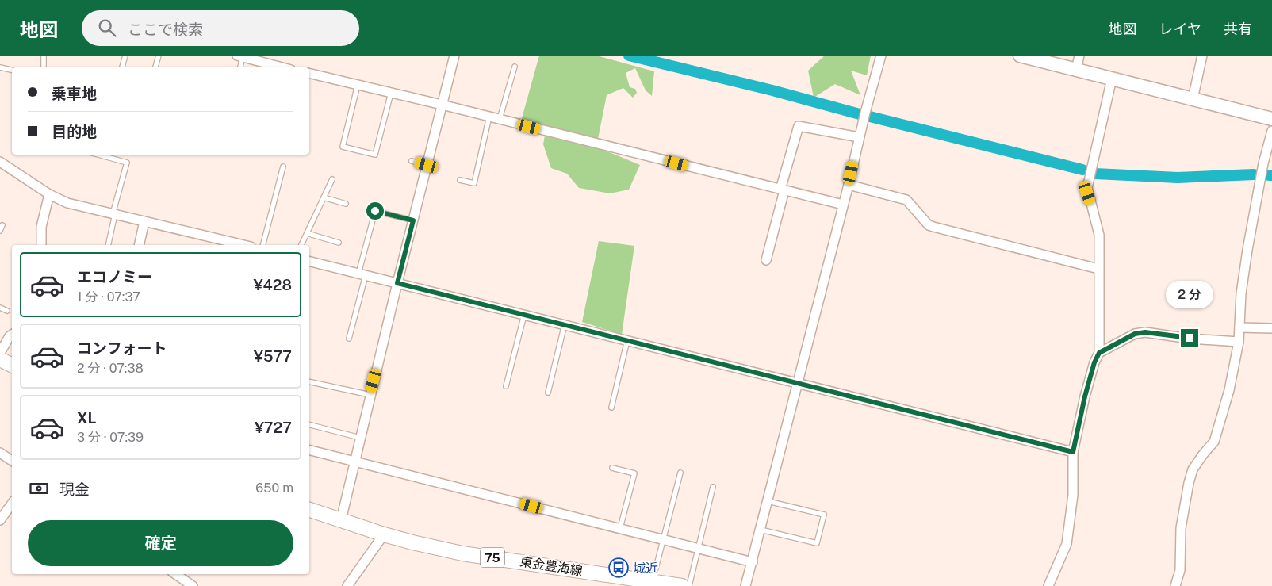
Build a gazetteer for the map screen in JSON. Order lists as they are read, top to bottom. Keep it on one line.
{"streets":{"main road":["75","東金豊海線"]},"places":{"bus stop":["城近"]},"page":{"header":"地図","search":"ここで検索","nav":["地図","レイヤ","共有"],"banner":["乗車地","目的地"],"list":[{"name":"エコノミー","note":"1 分 · 07:37","value":"¥428"},{"name":"コンフォート","note":"2 分 · 07:38","value":"¥577"},{"name":"XL","note":"3 分 · 07:39","value":"¥727"}],"bubble":"2 分","pay":["現金","650 m"],"buttons":"確定"}}
